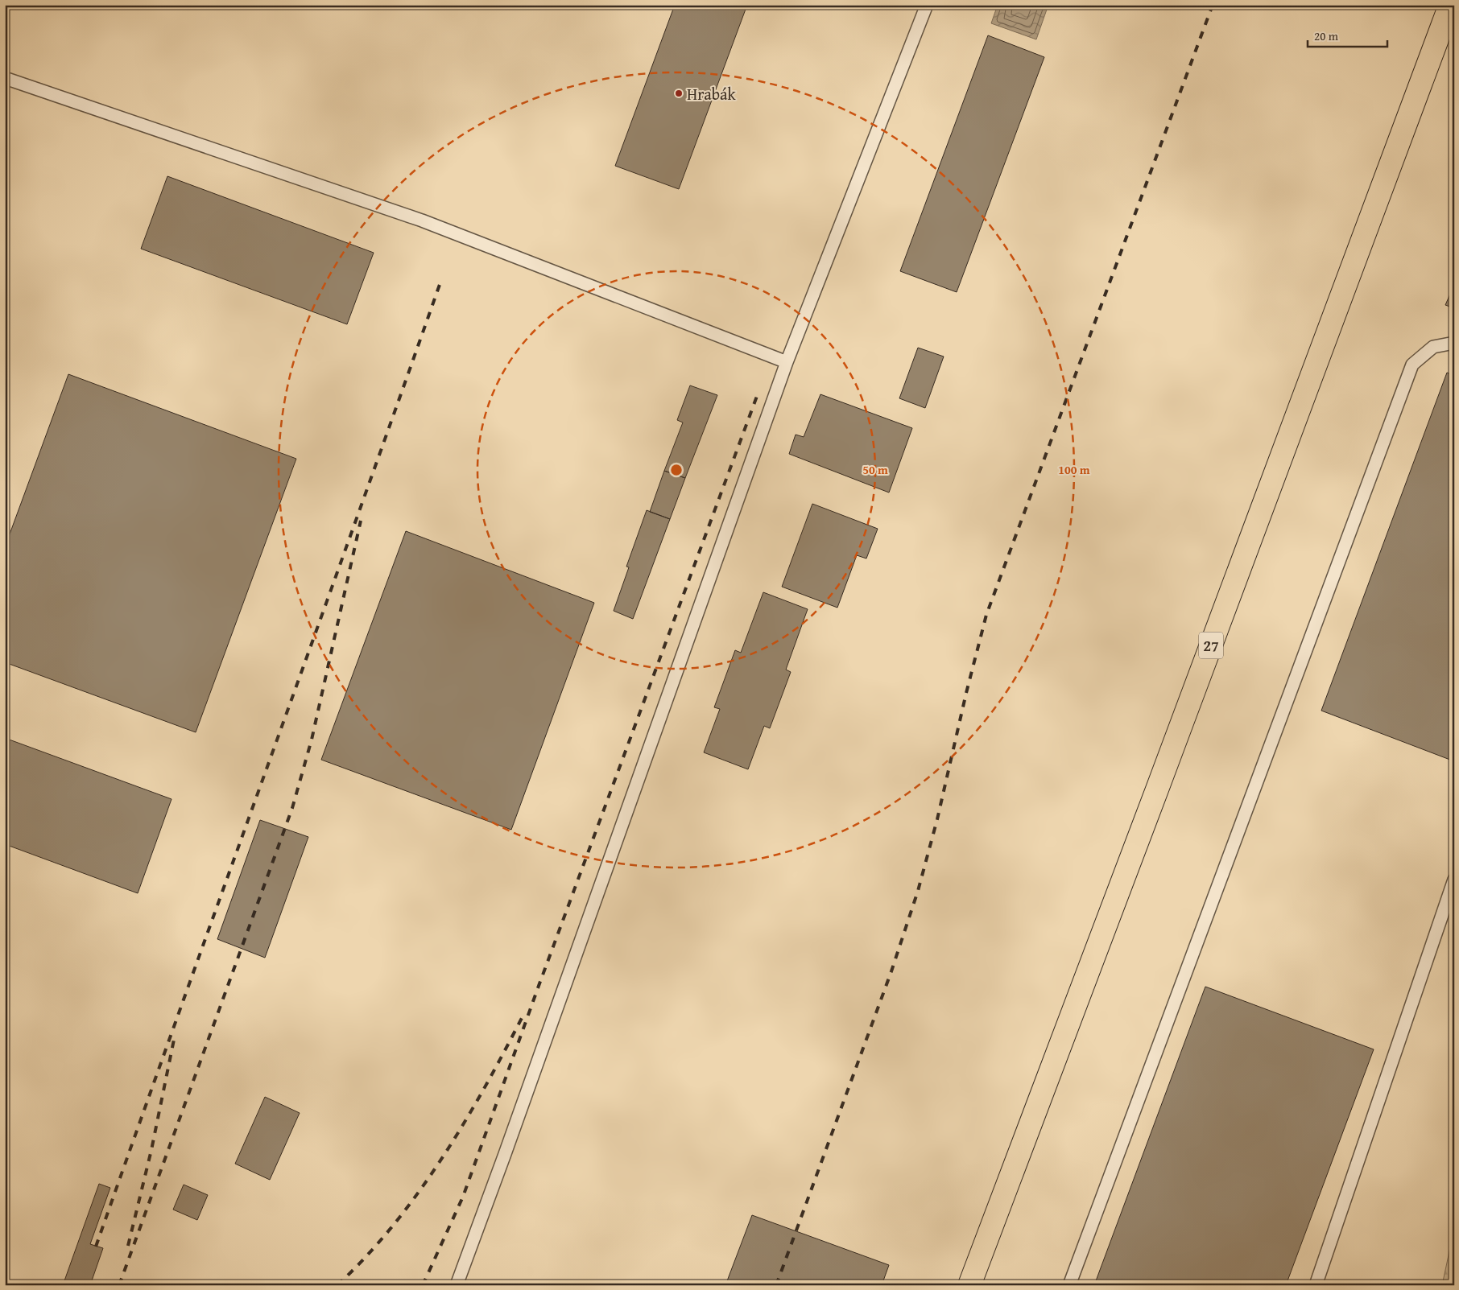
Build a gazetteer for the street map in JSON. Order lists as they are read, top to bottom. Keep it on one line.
{"streets":{"main road":["27"]},"places":["Hrabák"],"scale_bar":"20 m","rings":["50 m","100 m"]}
